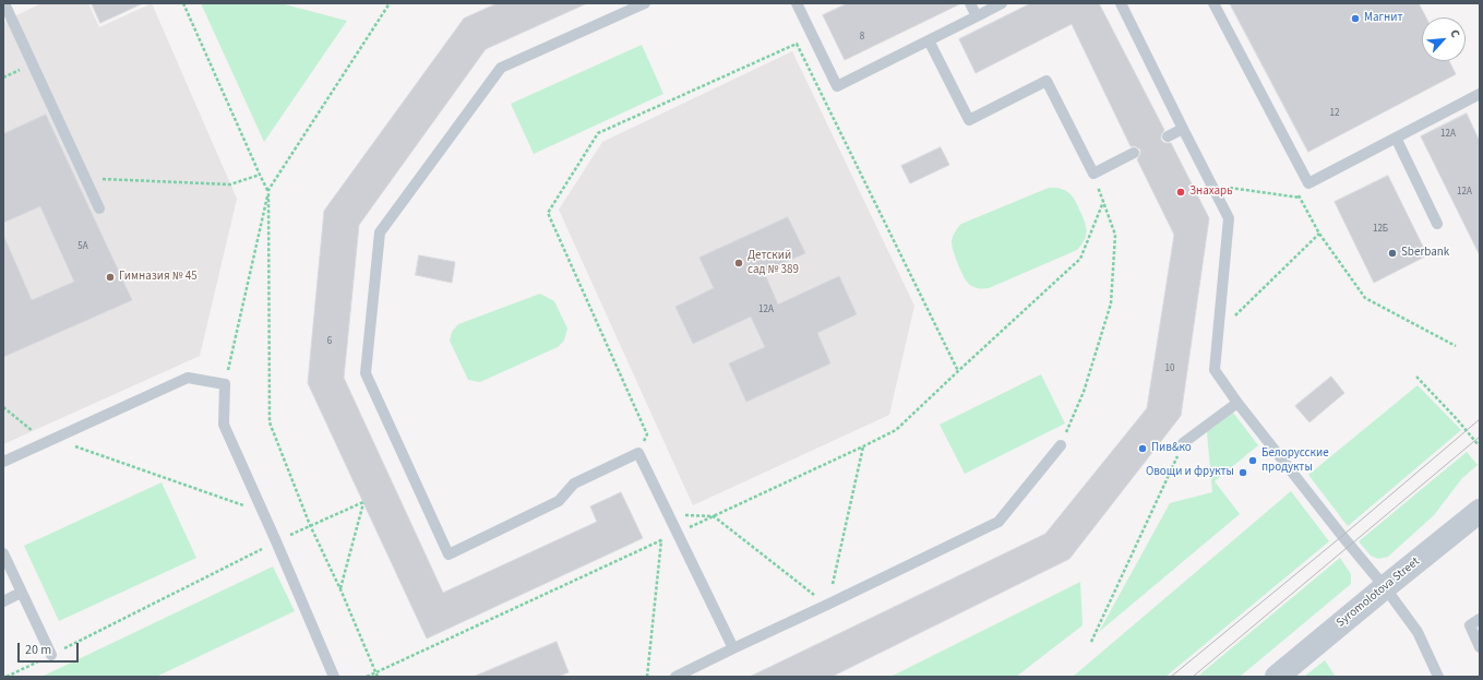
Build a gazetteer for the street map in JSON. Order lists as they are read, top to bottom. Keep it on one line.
{"streets":{"street":["Syromolotova Street"]},"places":["Магнит","Знахарь","Sberbank","Детский сад № 389","Гимназия № 45","Пив&ко","Белорусские продукты","Овощи и фрукты"],"house_numbers":["8","12","12А","12А","12Б","5А","12А","6","10"],"scale_bar":"20 m","north":"top right"}
